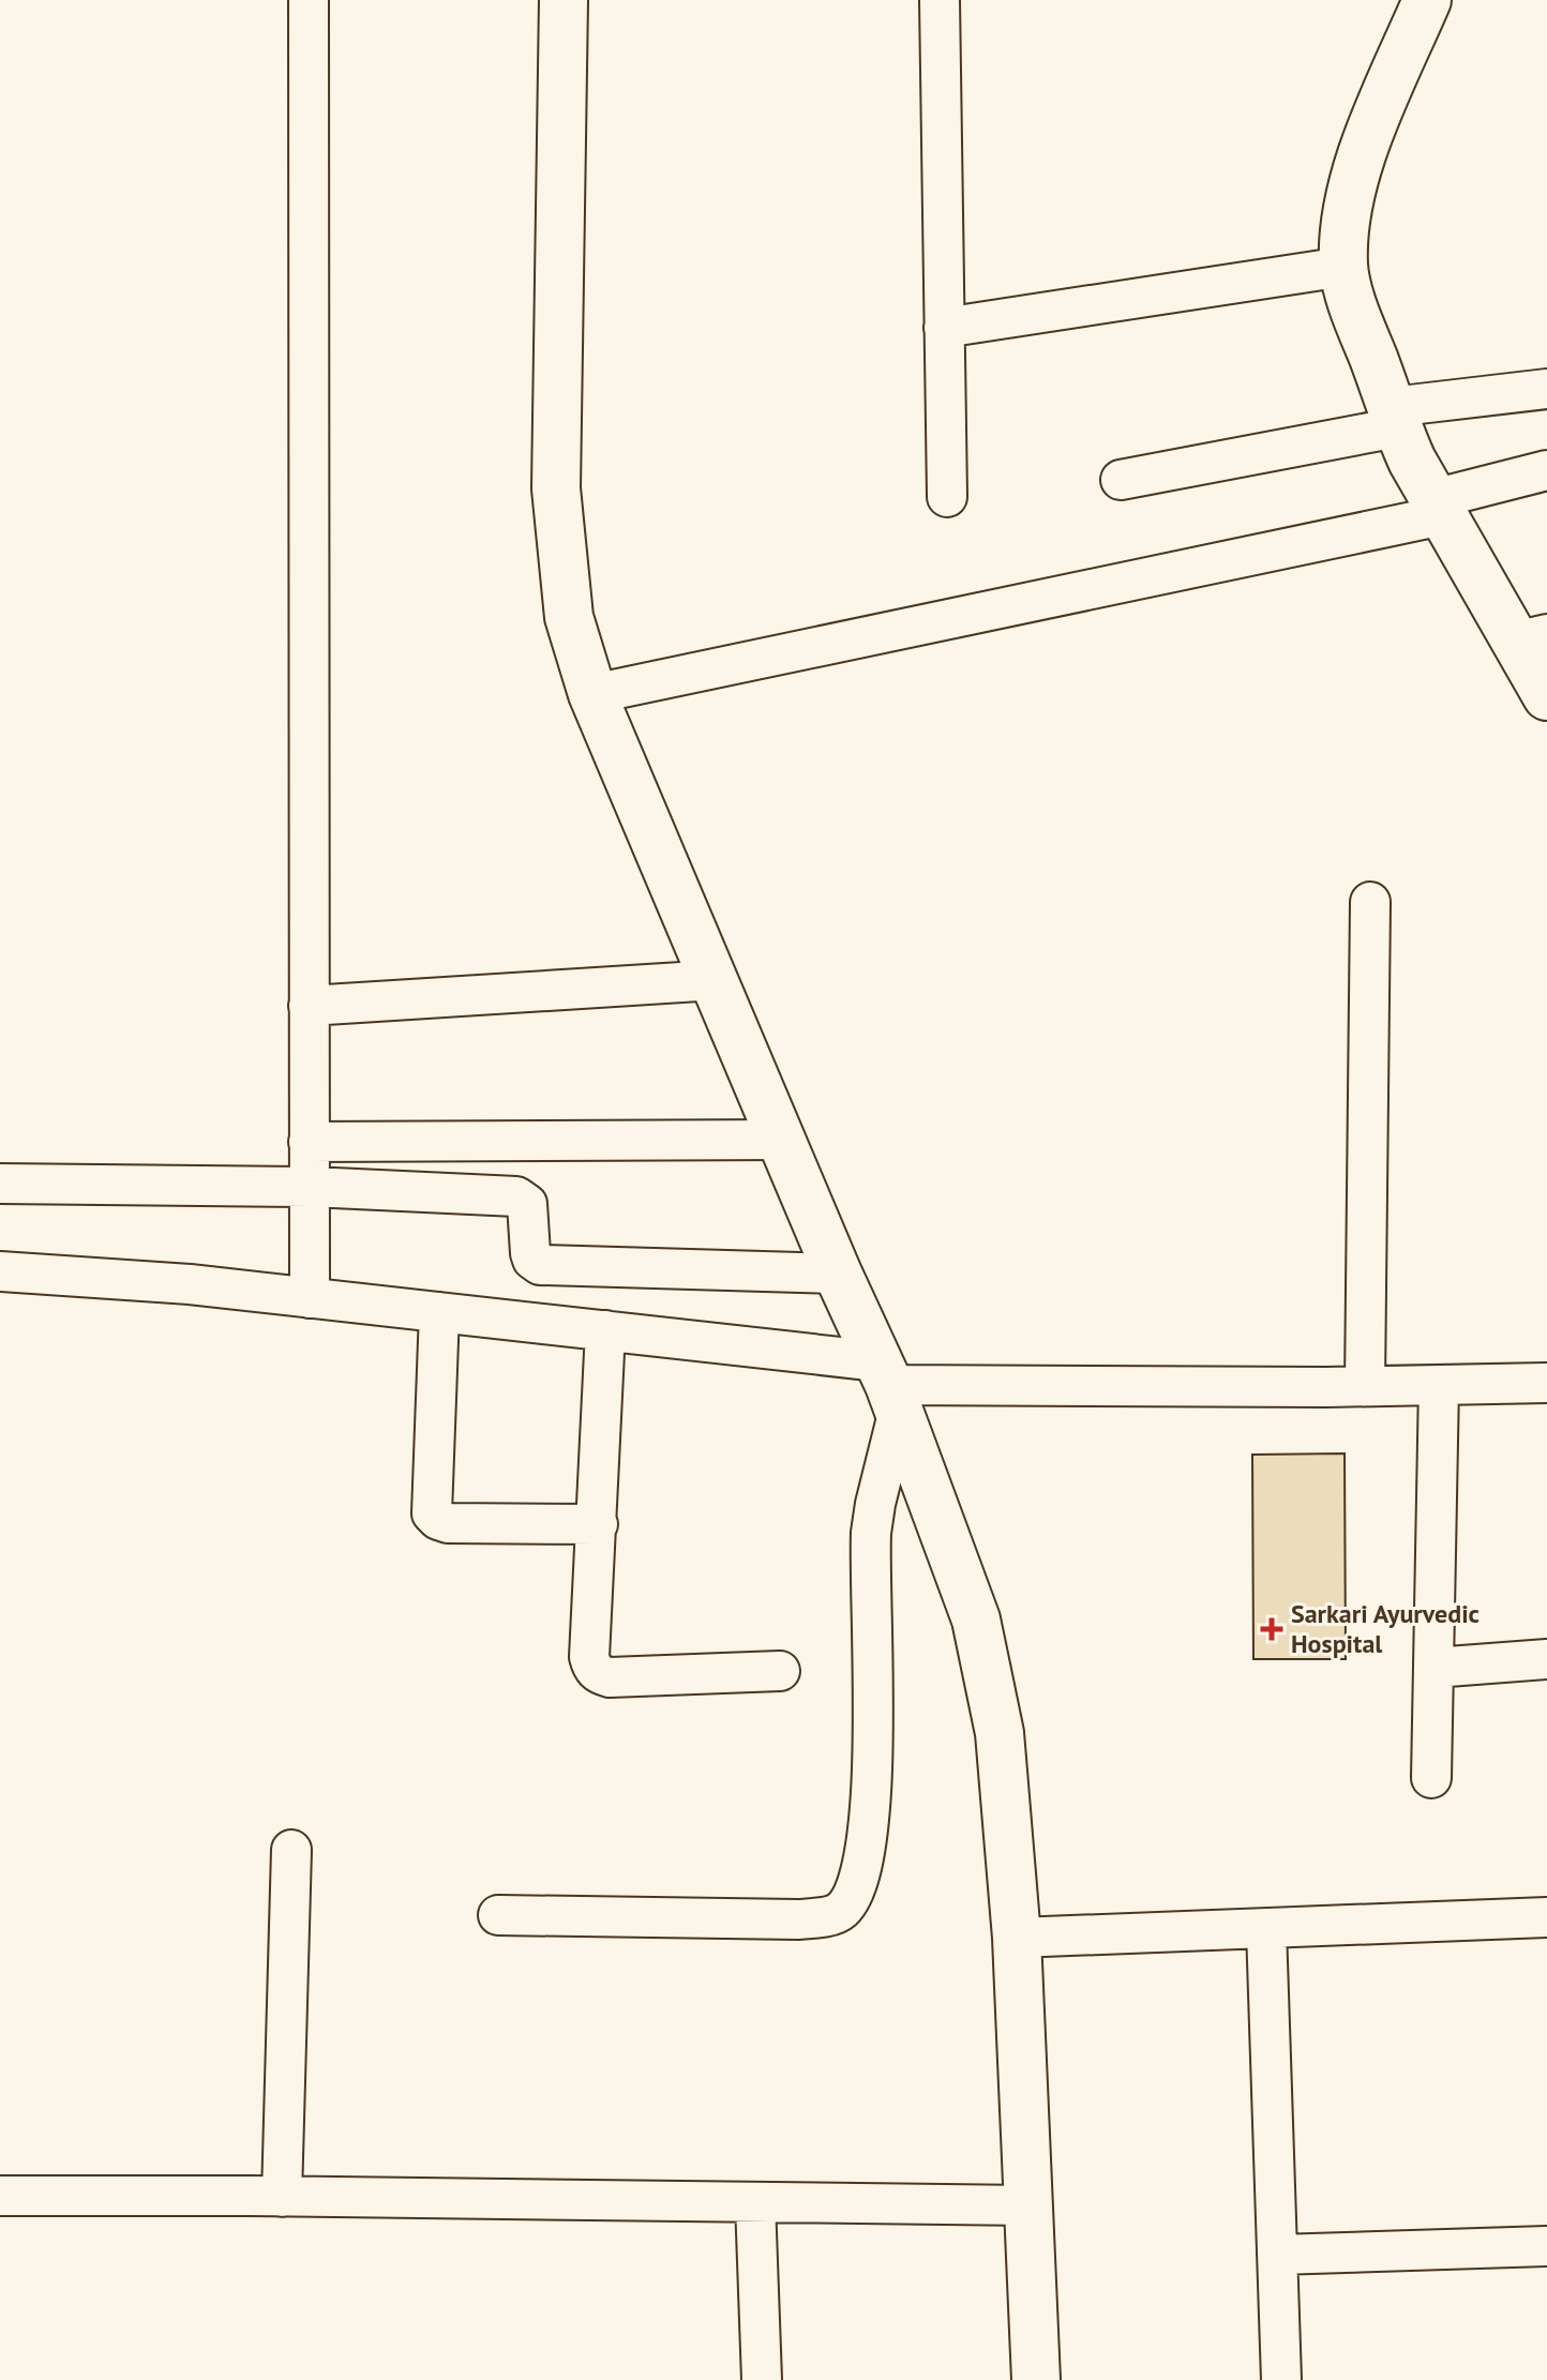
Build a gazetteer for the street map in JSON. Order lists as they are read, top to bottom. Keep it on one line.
{"places":{"health":["Sarkari Ayurvedic Hospital"]}}
